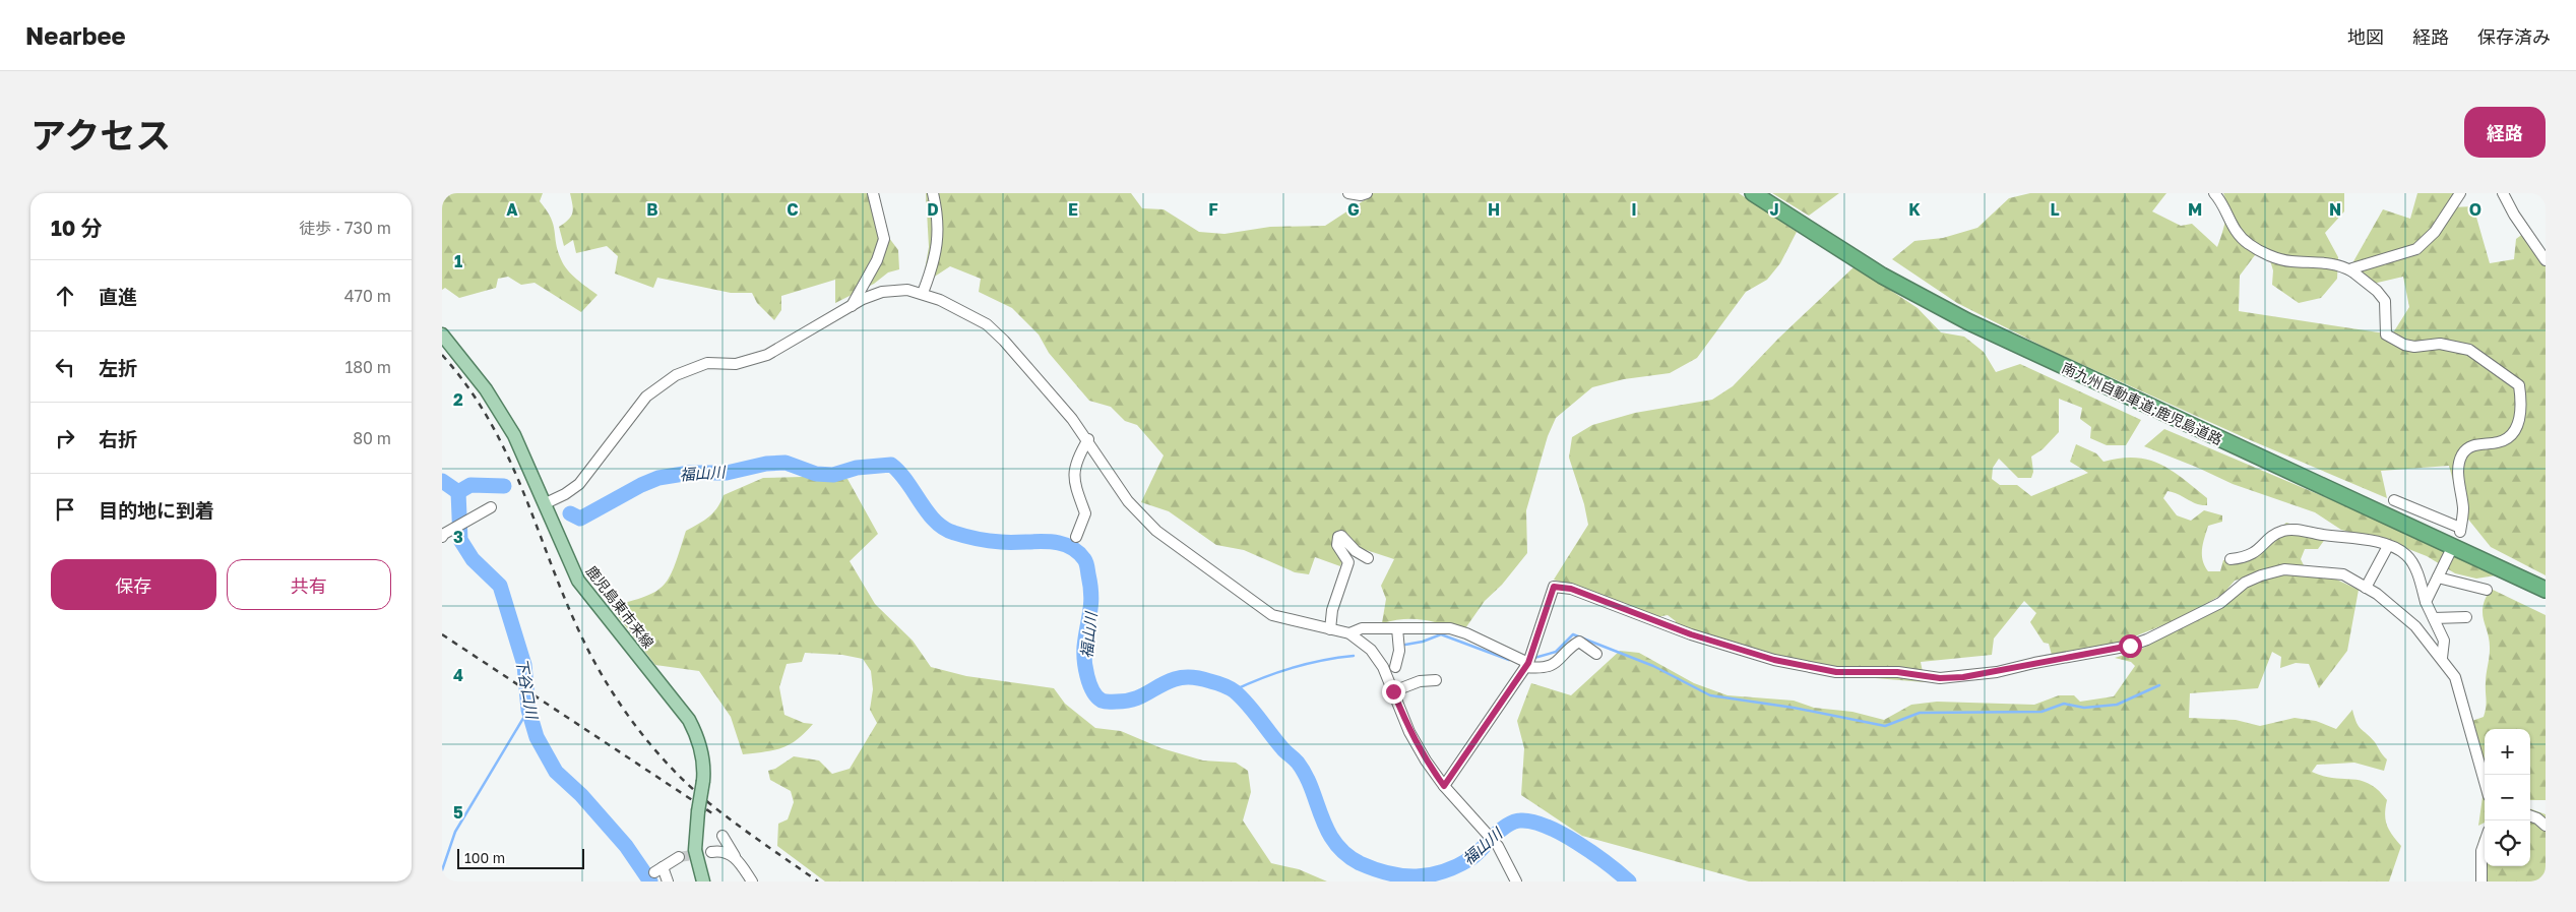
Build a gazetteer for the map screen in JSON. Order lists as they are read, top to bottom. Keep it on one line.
{"streets":{"highway":["南九州自動車道;鹿児島道路"],"main road":["鹿児島東市来線"]},"water":["福山川","下谷口川"],"scale_bar":"100 m","page":{"header":"Nearbee","nav":["地図","経路","保存済み"],"title":"アクセス","buttons":["経路",["保存","共有"]],"heading":["10 分","徒歩 · 730 m"],"list":[["直進","470 m"],["左折","180 m"],["右折","80 m"],"目的地に到着"],"map_buttons":["+","−"],"scale":"100 m"},"grid":{"columns":["A","B","C","D","E","F","G","H","I","J","K","L","M","N","O"],"rows":["1","2","3","4","5"]}}
